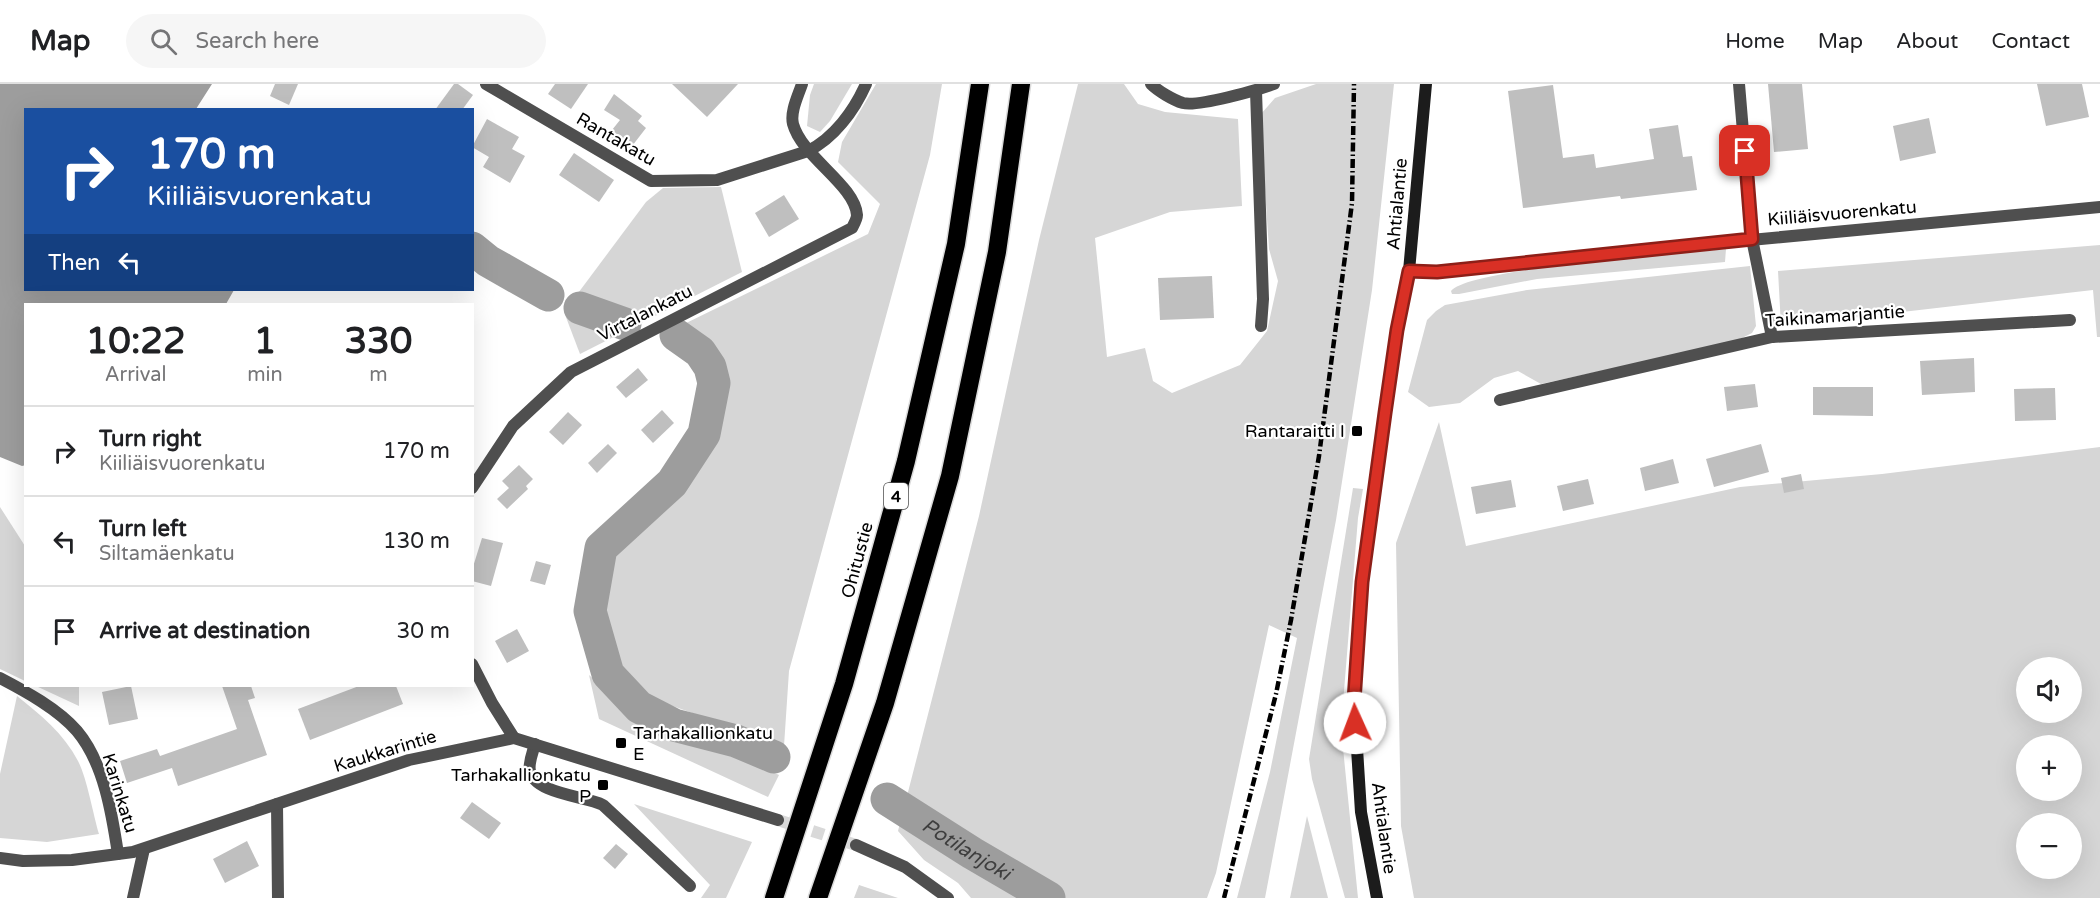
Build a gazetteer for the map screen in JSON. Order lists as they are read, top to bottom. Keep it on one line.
{"streets":{"highway":["4","Ohitustie"],"main road":["Ahtialantie"],"street":["Rantakatu","Kiiliäisvuorenkatu","Virtalankatu","Taikinamarjantie","Kaukkarintie","Karinkatu"]},"crossings":[["Rantakatu","Virtalankatu"],["Ahtialantie","Kiiliäisvuorenkatu"],["Kaukkarintie","Karinkatu"]],"water":["Potilanjoki"],"places":{"transit":["Rantaraitti I","Tarhakallionkatu E","Tarhakallionkatu P"]},"page":{"header":"Map","search":"Search here","nav":["Home","Map","About","Contact"],"turn":["170 m","Kiiliäisvuorenkatu"],"then":"Then","eta":["10:22","Arrival","1","min","330","m"],"list":[{"name":"Turn right","note":"Kiiliäisvuorenkatu","value":"170 m"},{"name":"Turn left","note":"Siltamäenkatu","value":"130 m"},{"name":"Arrive at destination","value":"30 m"}],"map_buttons":["+","−"]}}
